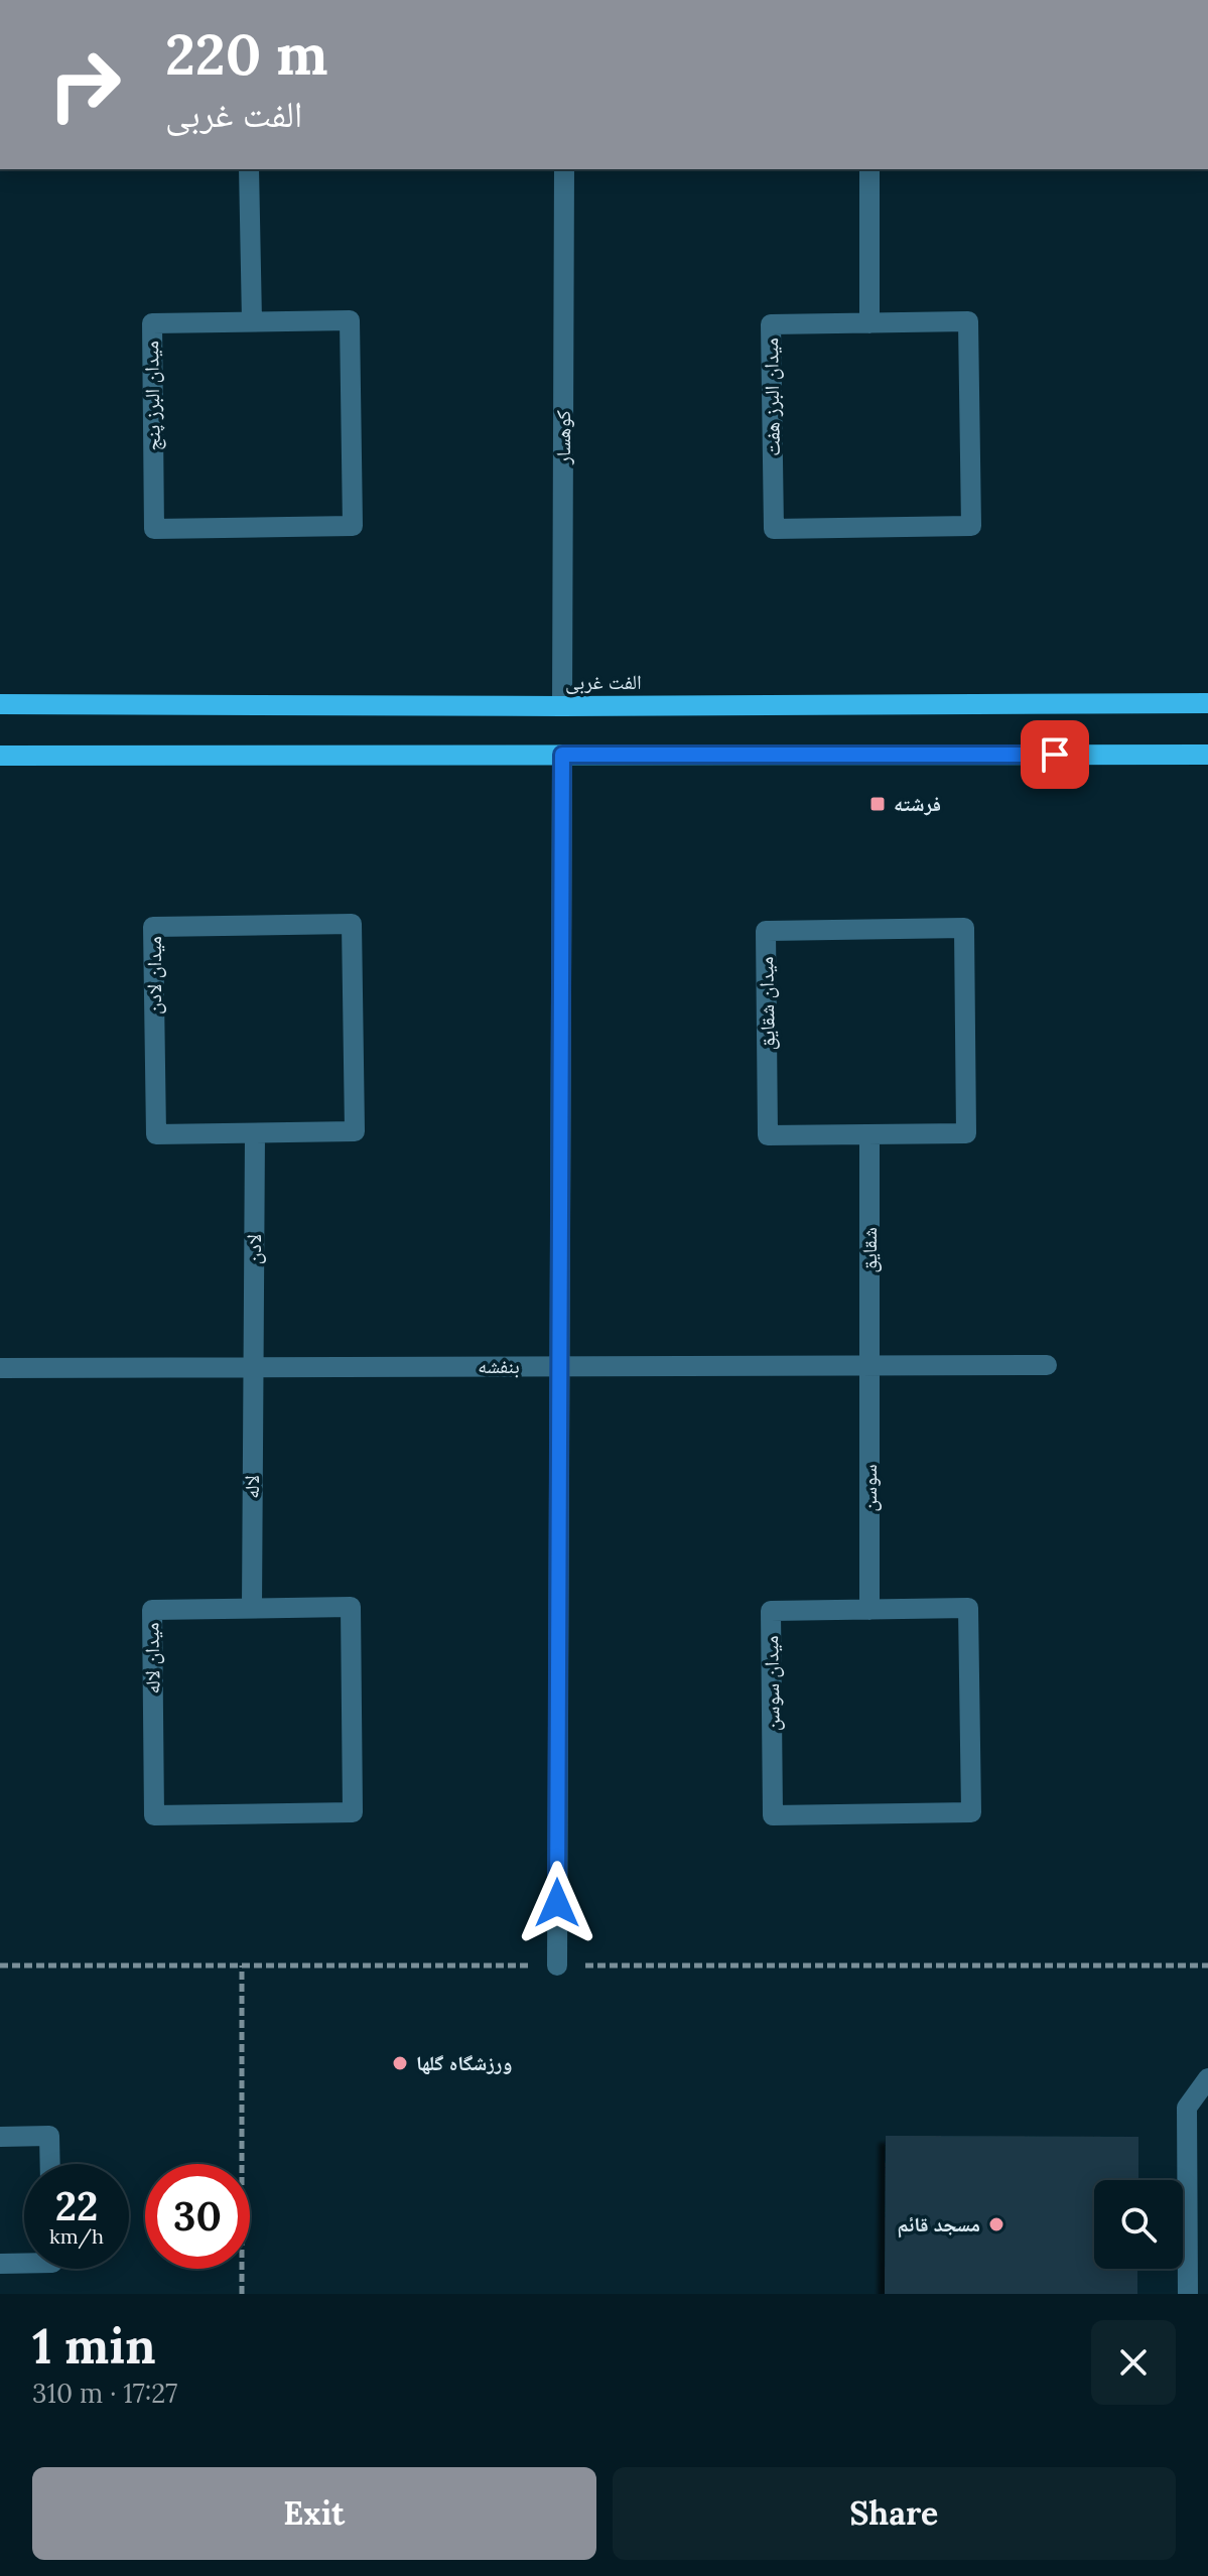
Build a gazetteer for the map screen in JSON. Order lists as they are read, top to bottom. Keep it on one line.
{"streets":{"main road":["الفت غربی"],"street":["میدان البرز پنج","میدان البرز هفت","کوهسار","میدان لادن","میدان شقایق","لادن","شقایق","بنفشه","لاله","سوسن","میدان لاله","میدان سوسن"]},"crossings":[["کوهسار","الفت غربی"],["میدان لادن","لادن"],["میدان شقایق","شقایق"],["لادن","بنفشه"],["لادن","لاله"],["شقایق","بنفشه"],["شقایق","سوسن"],["بنفشه","لاله"],["بنفشه","سوسن"],["لاله","میدان لاله"],["سوسن","میدان سوسن"]],"places":{"transit":["فرشته"],"other":["ورزشگاه گلها","مسجد قائم"]},"page":{"turn":["220 m","الفت غربی"],"speed":"22 km/h","limit":"30","heading":["1 min","310 m · 17:27"],"buttons":["Exit","Share"]}}
